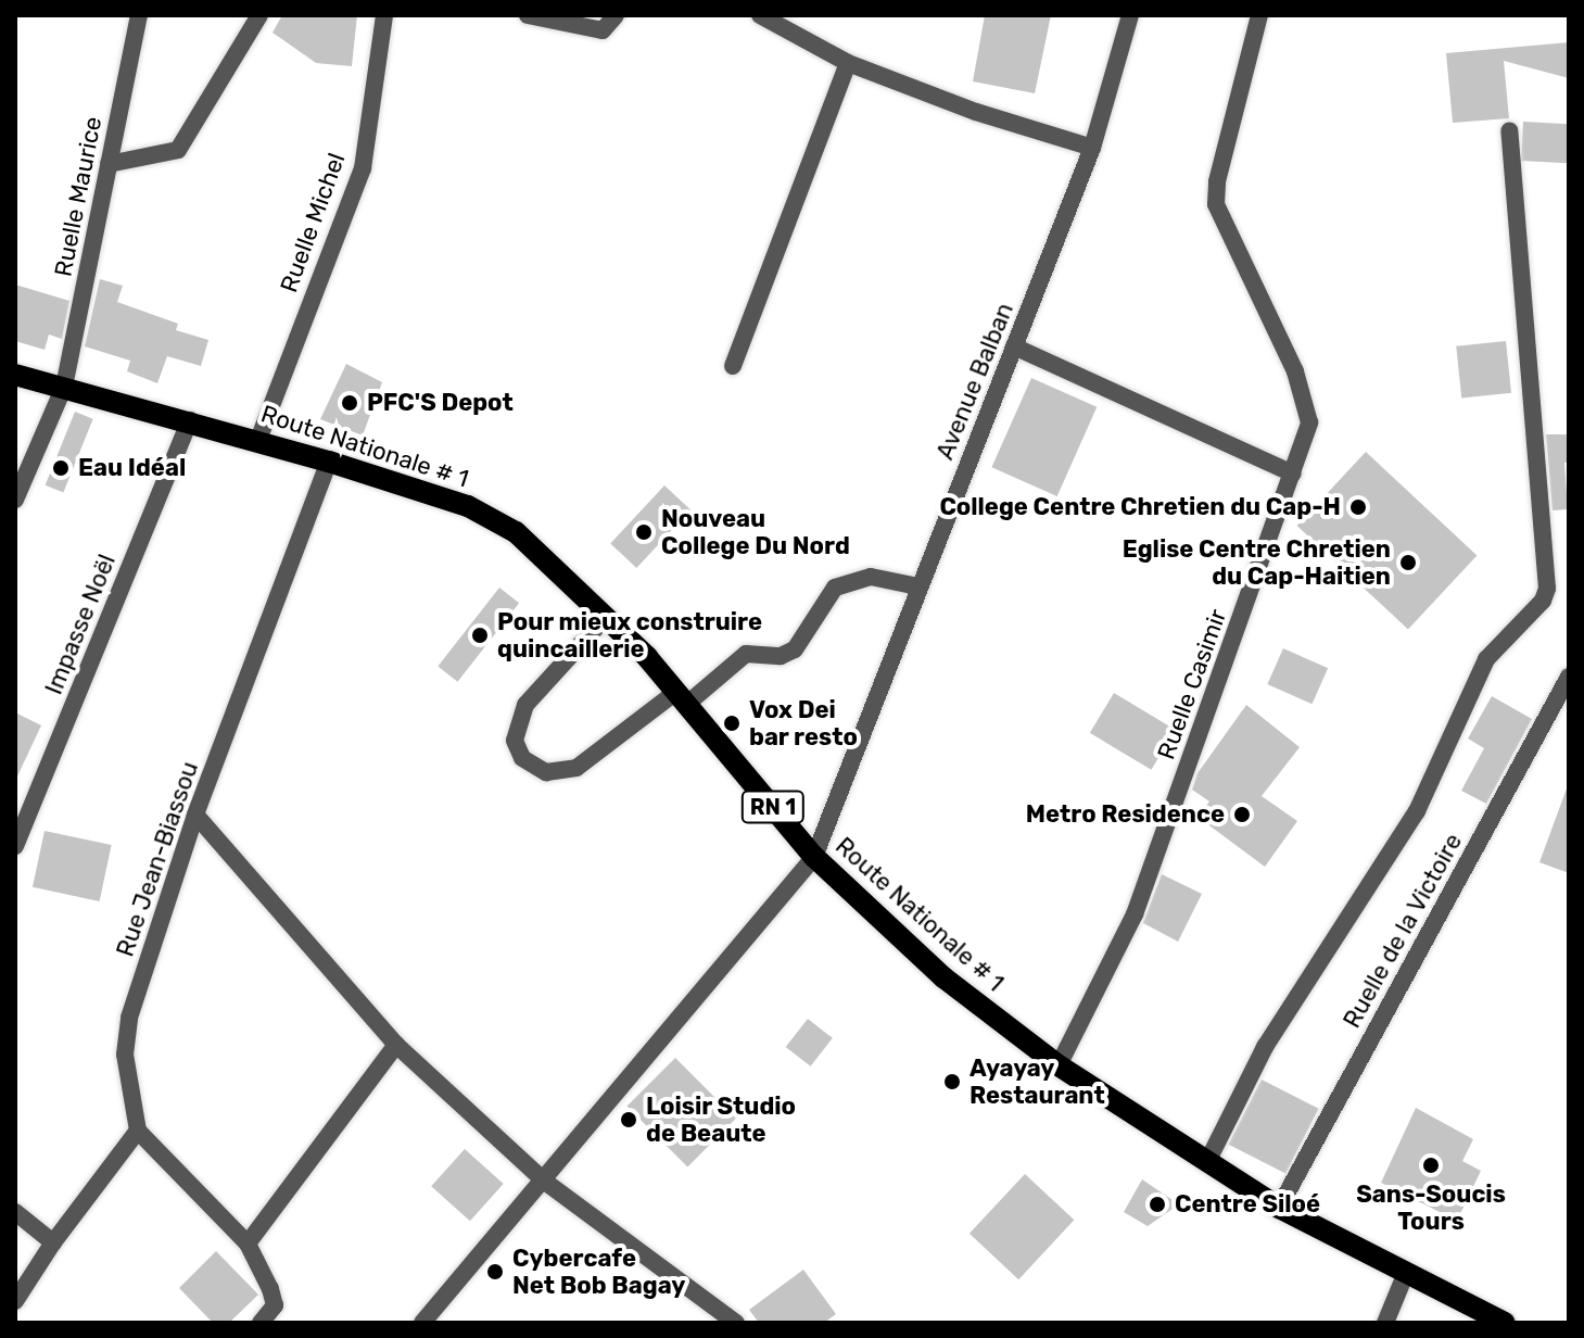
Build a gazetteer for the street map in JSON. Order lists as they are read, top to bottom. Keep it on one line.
{"streets":{"main road":["Route Nationale # 1","RN 1"],"street":["Ruelle Maurice","Ruelle Michel","Avenue Balban","Impasse Noël","Ruelle Casimir","Rue Jean-Biassou","Ruelle de la Victoire"]},"crossings":[["Ruelle Maurice","Route Nationale # 1"],["Ruelle Michel","Route Nationale # 1"],["Avenue Balban","Route Nationale # 1"],["Route Nationale # 1","Impasse Noël"],["Route Nationale # 1","Ruelle Casimir"],["Route Nationale # 1","Rue Jean-Biassou"],["Route Nationale # 1","Ruelle de la Victoire"]],"places":["PFC'S Depot","Eau Idéal","College Centre Chretien du Cap-H","Nouveau College Du Nord","Eglise Centre Chretien du Cap-Haitien","Pour mieux construire quincaillerie","Vox Dei bar resto","Metro Residence","Ayayay Restaurant","Loisir Studio de Beaute","Sans-Soucis Tours","Centre Siloé","Cybercafe Net Bob Bagay"]}
